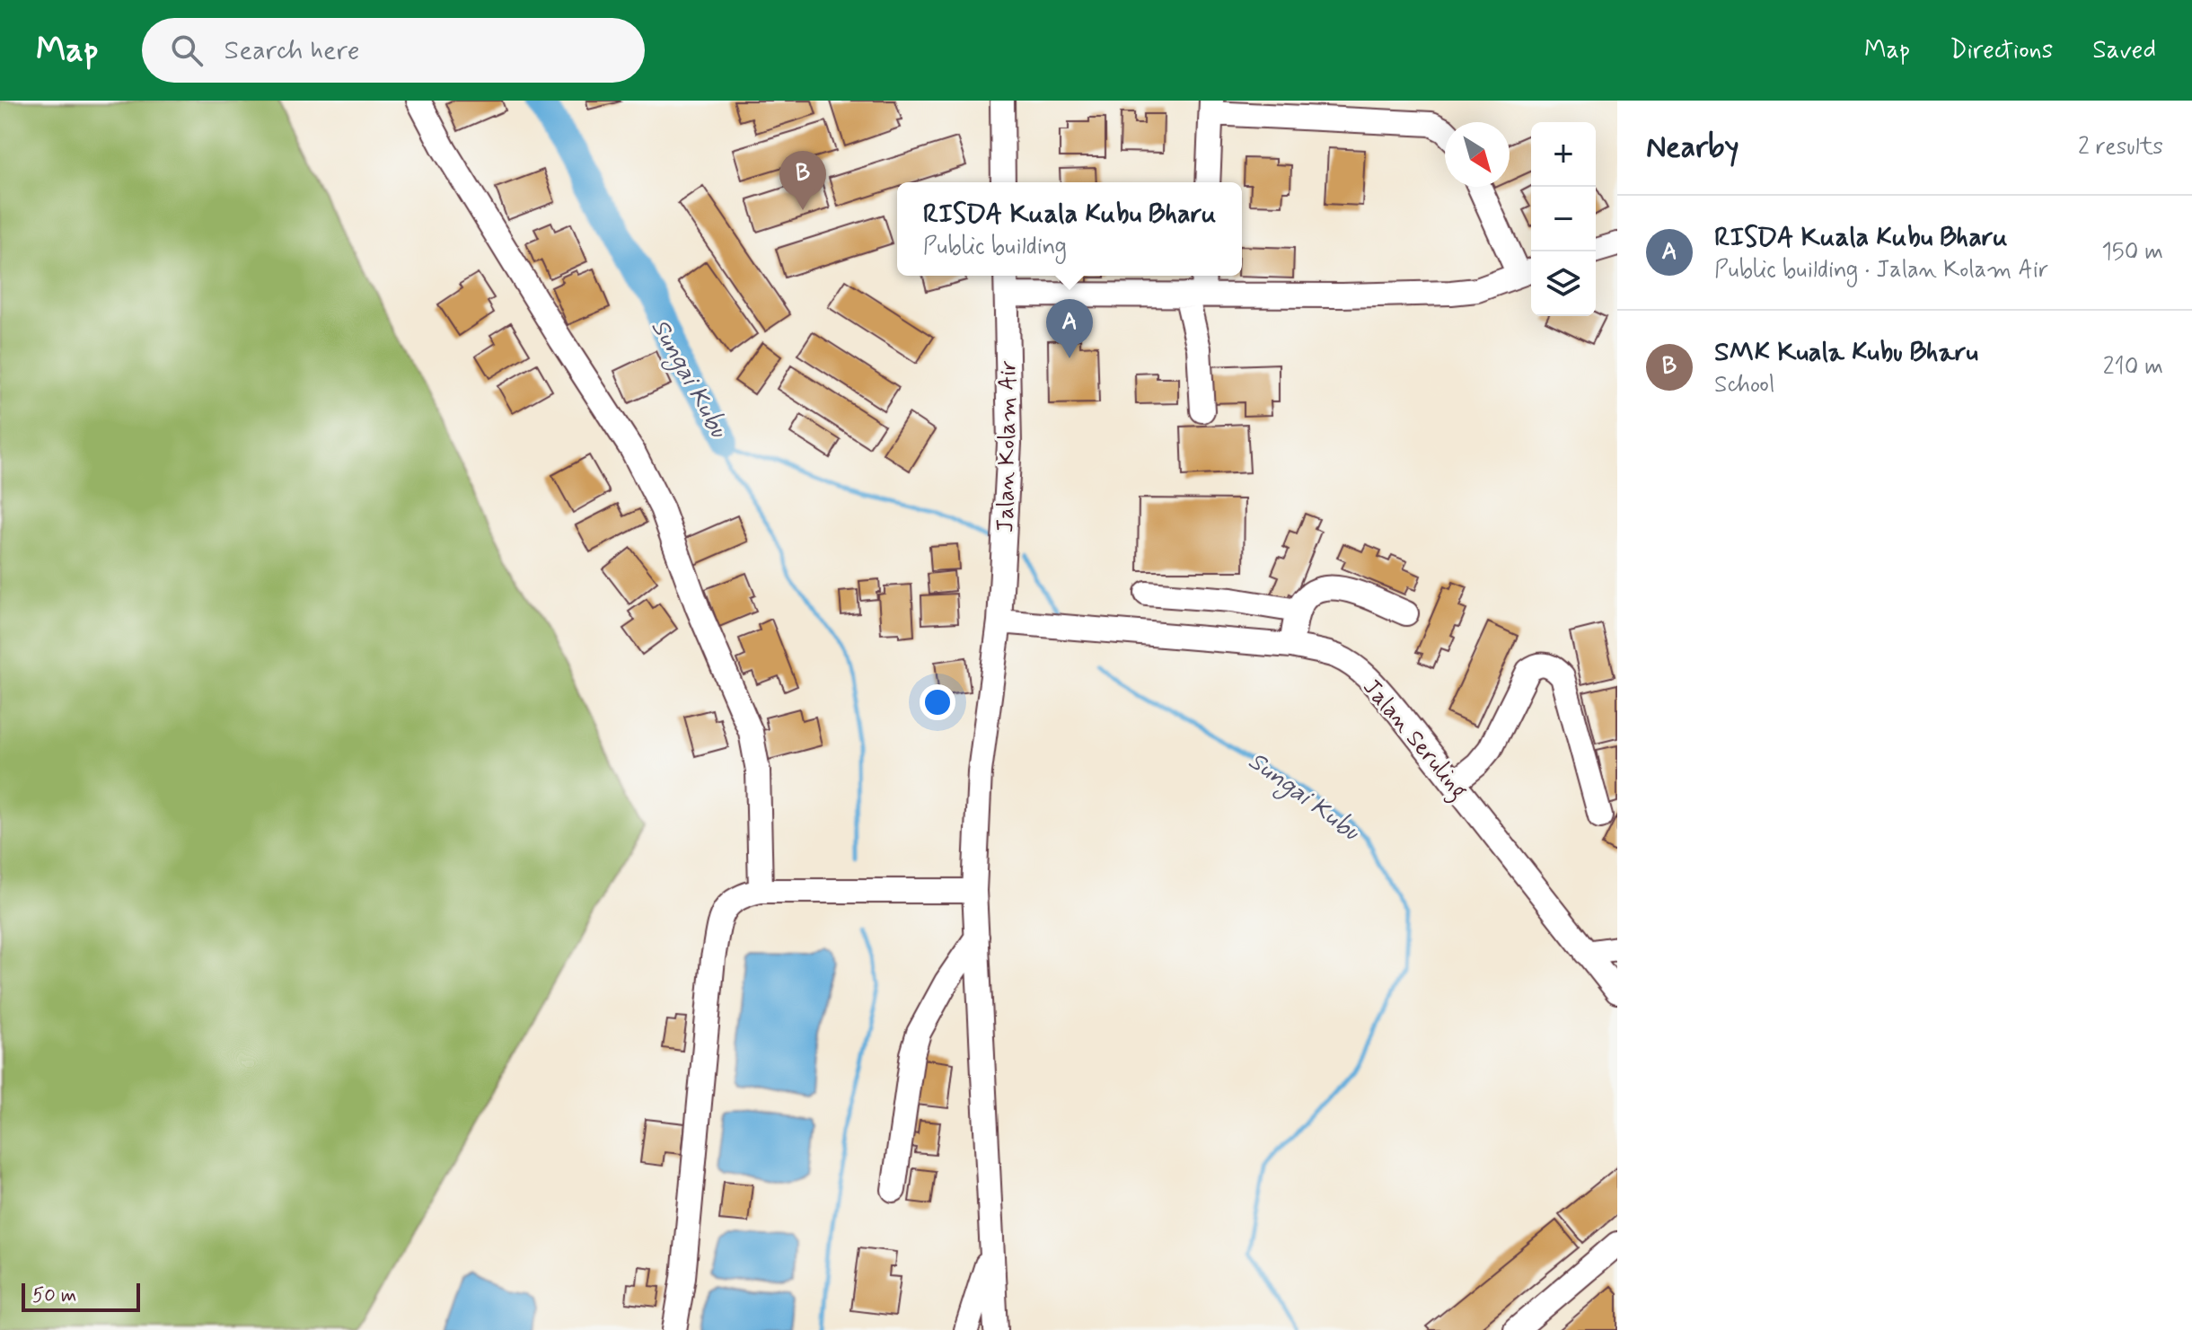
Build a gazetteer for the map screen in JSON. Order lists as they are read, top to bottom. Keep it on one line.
{"streets":{"street":["Jalan Kolam Air","Jalan Seruling"]},"crossings":[["Jalan Kolam Air","Jalan Seruling"]],"water":["Sungai Kubu"],"scale_bar":"50 m","north":"bottom right","page":{"header":"Map","search":"Search here","nav":["Map","Directions","Saved"],"heading":["Nearby","2 results"],"map_buttons":["+","−"],"pins":["B","A"],"popup":["RISDA Kuala Kubu Bharu","Public building"],"list":[{"mark":"A","name":"RISDA Kuala Kubu Bharu","note":"Public building · Jalan Kolam Air","value":"150 m"},{"mark":"B","name":"SMK Kuala Kubu Bharu","note":"School","value":"210 m"}],"scale":"50 m"}}
